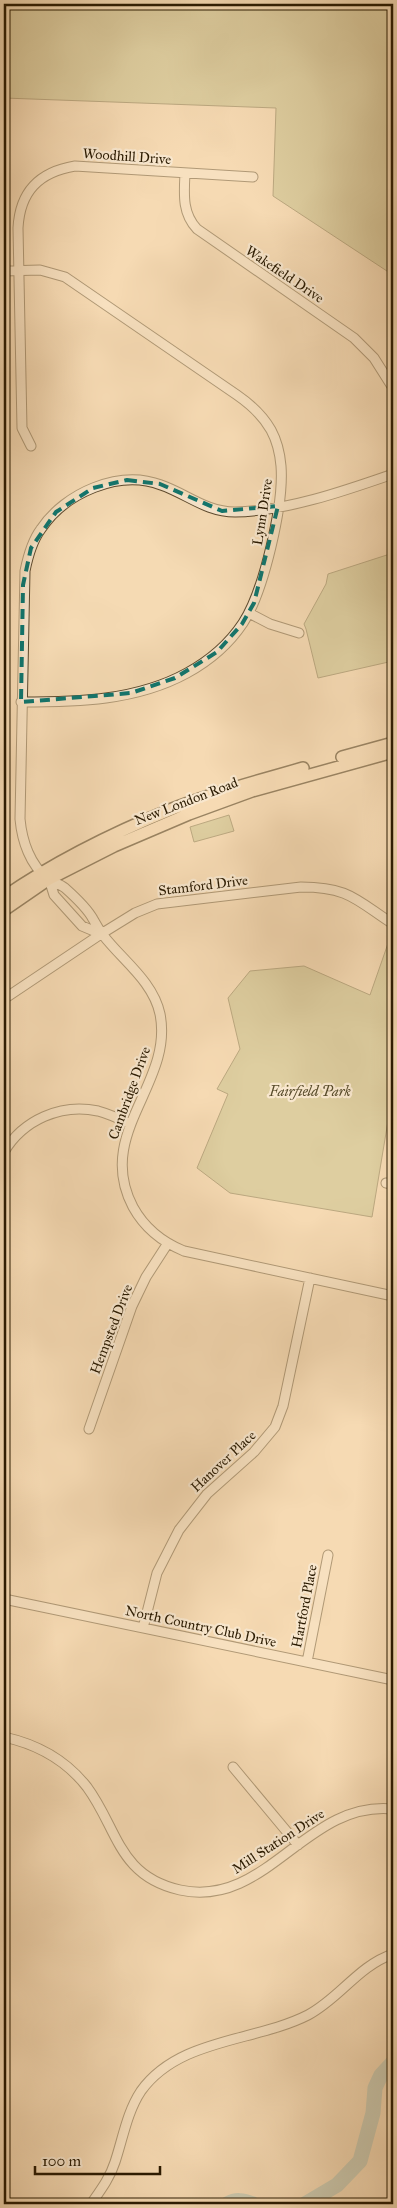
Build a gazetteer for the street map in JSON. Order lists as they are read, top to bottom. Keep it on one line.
{"streets":{"main road":["New London Road"],"street":["Woodhill Drive","Wakefield Drive","Lynn Drive","Stamford Drive","Cambridge Drive","Hempsted Drive","Hanover Place","Hartford Place","North Country Club Drive","Mill Station Drive"]},"crossings":[["Woodhill Drive","Wakefield Drive"],["Woodhill Drive","Lynn Drive"],["New London Road","Cambridge Drive"],["Stamford Drive","Cambridge Drive"],["Cambridge Drive","Hempsted Drive"],["Cambridge Drive","Hanover Place"],["Hanover Place","North Country Club Drive"],["Hartford Place","North Country Club Drive"]],"parks":["Fairfield Park"],"scale_bar":"100 m"}
